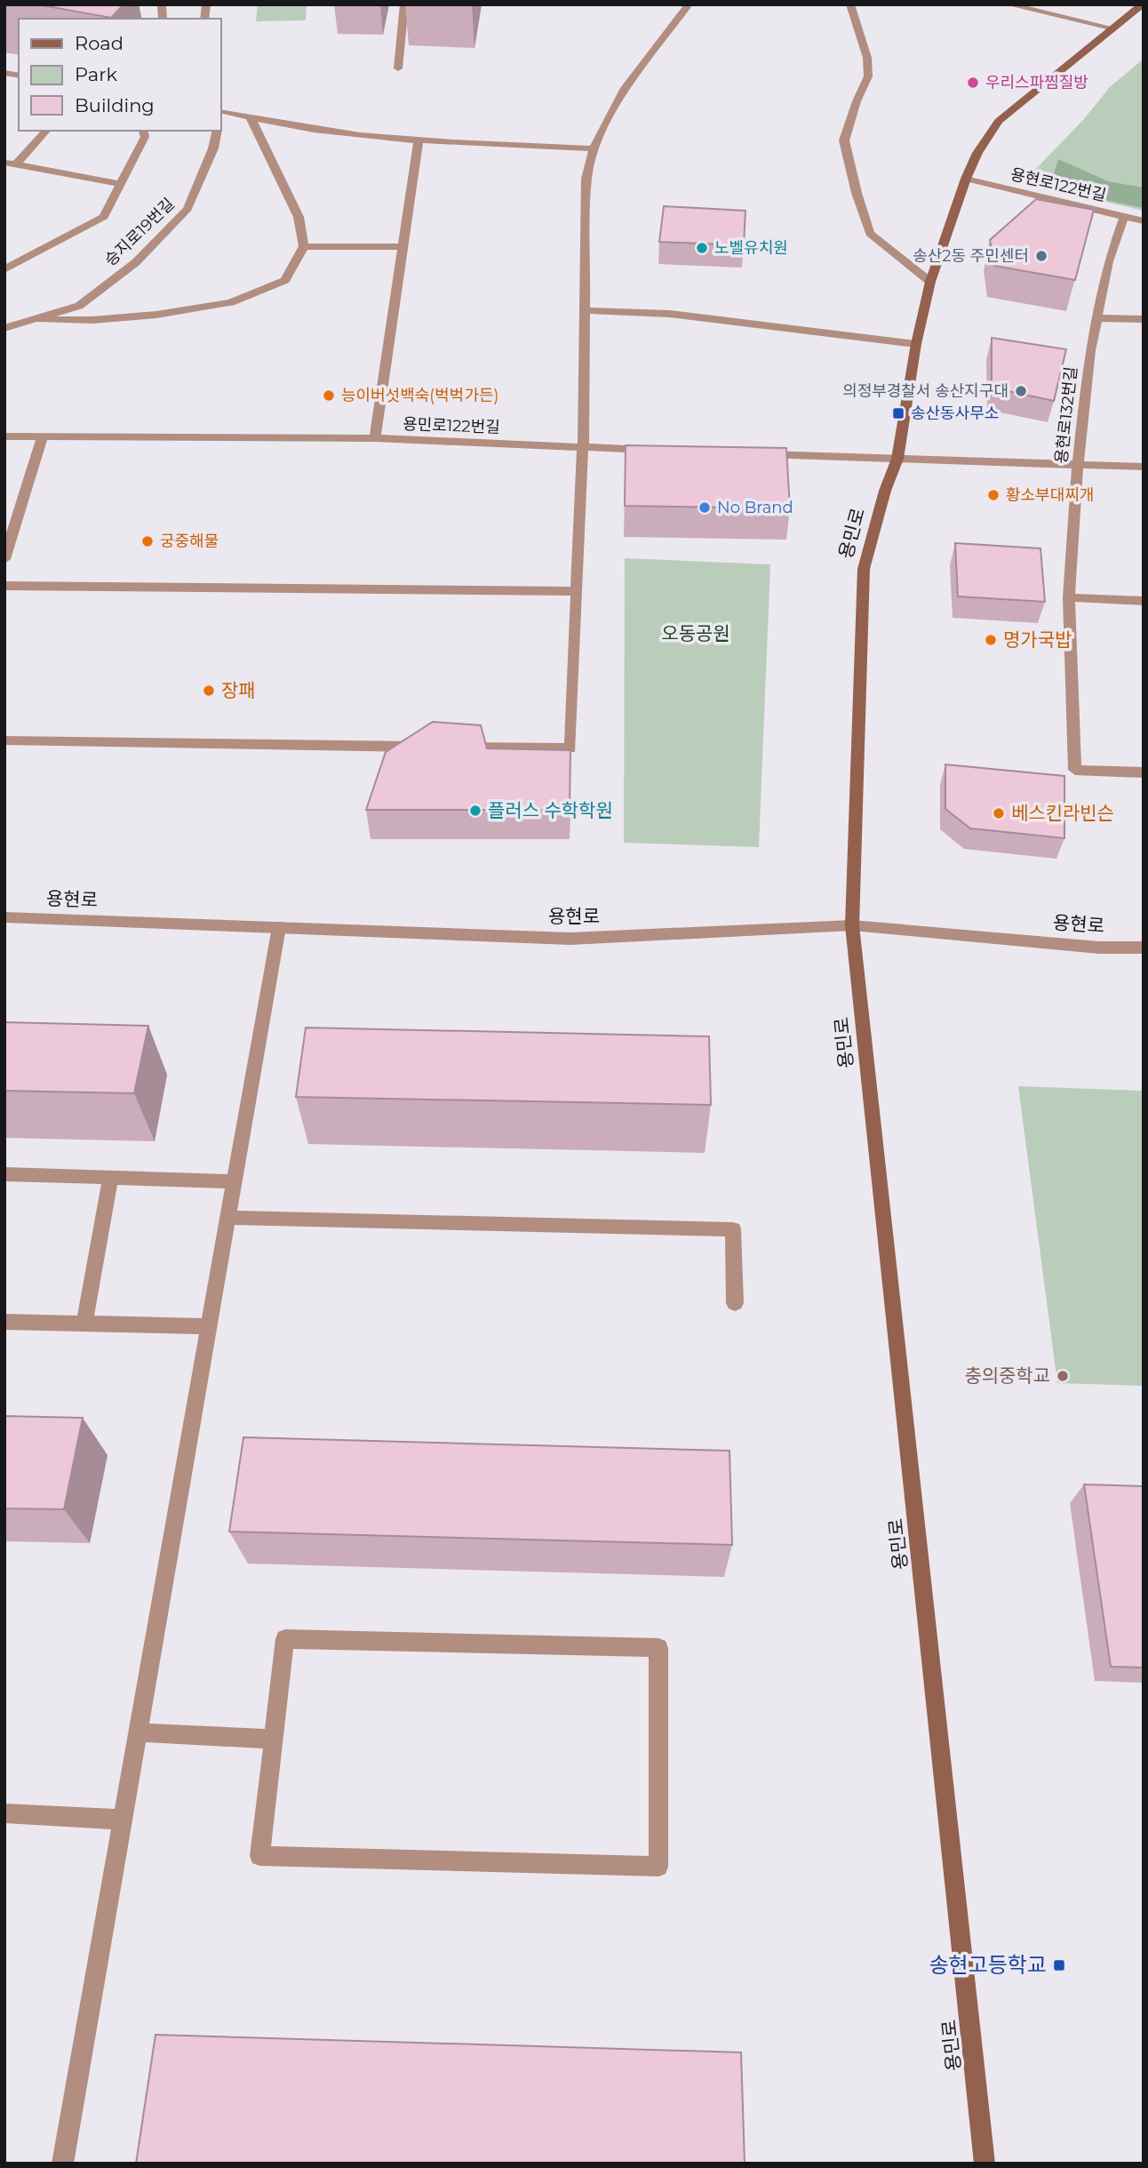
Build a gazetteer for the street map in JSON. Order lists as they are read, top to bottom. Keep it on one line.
{"streets":{"main road":["용민로"],"street":["용현로122번길","승지로19번길","용현로132번길","용민로122번길","용현로"]},"crossings":[["용현로122번길","용현로132번길"],["용현로122번길","용민로"],["용민로","용현로"]],"parks":["오동공원"],"places":{"other":["우리스파찜질방","노벨유치원","송산2동 주민센터","의정부경찰서 송산지구대","능이버섯백숙(벅벅가든)","황소부대찌개","No Brand","궁중해물","명가국밥","장패","플러스 수학학원","베스킨라빈슨","충의중학교"],"transit":["송산동사무소","송현고등학교"]},"legend":["Road","Park","Building"]}
